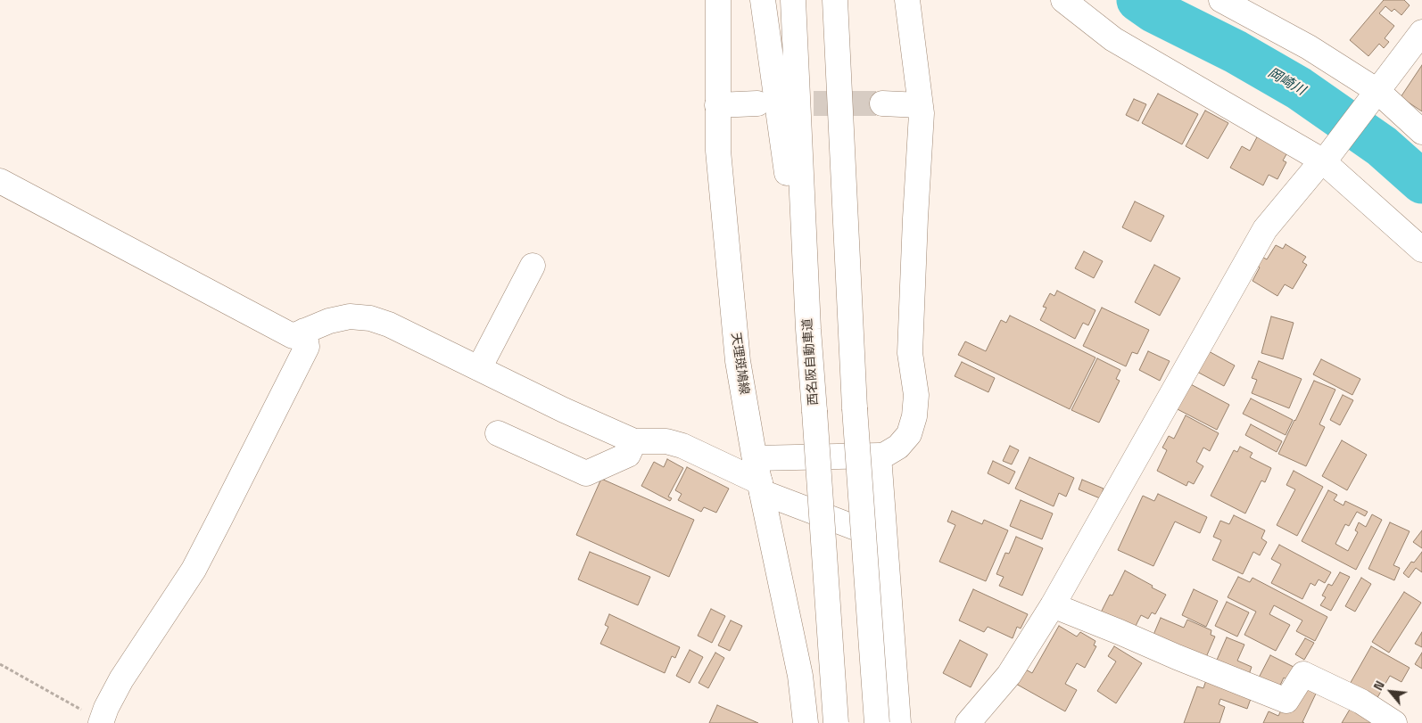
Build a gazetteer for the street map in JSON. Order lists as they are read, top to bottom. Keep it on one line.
{"streets":{"main road":["西名阪自動車道","天理斑鳩線"]},"water":["岡崎川"],"north":"top left"}
